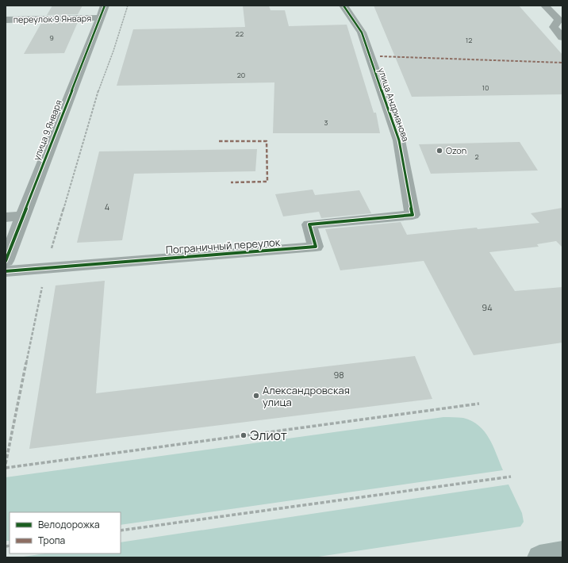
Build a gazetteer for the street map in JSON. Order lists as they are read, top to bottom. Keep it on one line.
{"streets":{"street":["переулок 9 Января","улица Андрианова","улица 9 Января","Пограничный переулок"]},"crossings":[["переулок 9 Января","улица 9 Января"],["улица Андрианова","Пограничный переулок"]],"places":["Ozon","Александровская улица","Элиот"],"house_numbers":["22","9","12","20","10","3","2","4","94","98"],"legend":["Велодорожка","Тропа"]}
